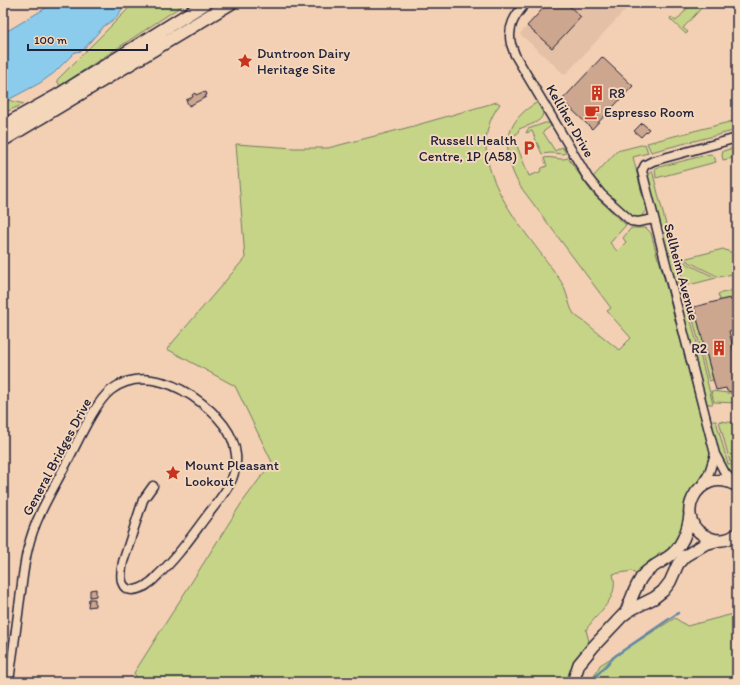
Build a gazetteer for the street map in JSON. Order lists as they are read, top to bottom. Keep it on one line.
{"streets":{"street":["Kelliher Drive","Sellheim Avenue","General Bridges Drive"]},"crossings":[["Kelliher Drive","Sellheim Avenue"]],"places":{"place":["Duntroon Dairy Heritage Site","Mount Pleasant Lookout"],"building":["R8","R2"],"cafe":["Espresso Room"],"parking":["Russell Health Centre, 1P (A58)"]},"scale_bar":"100 m"}
